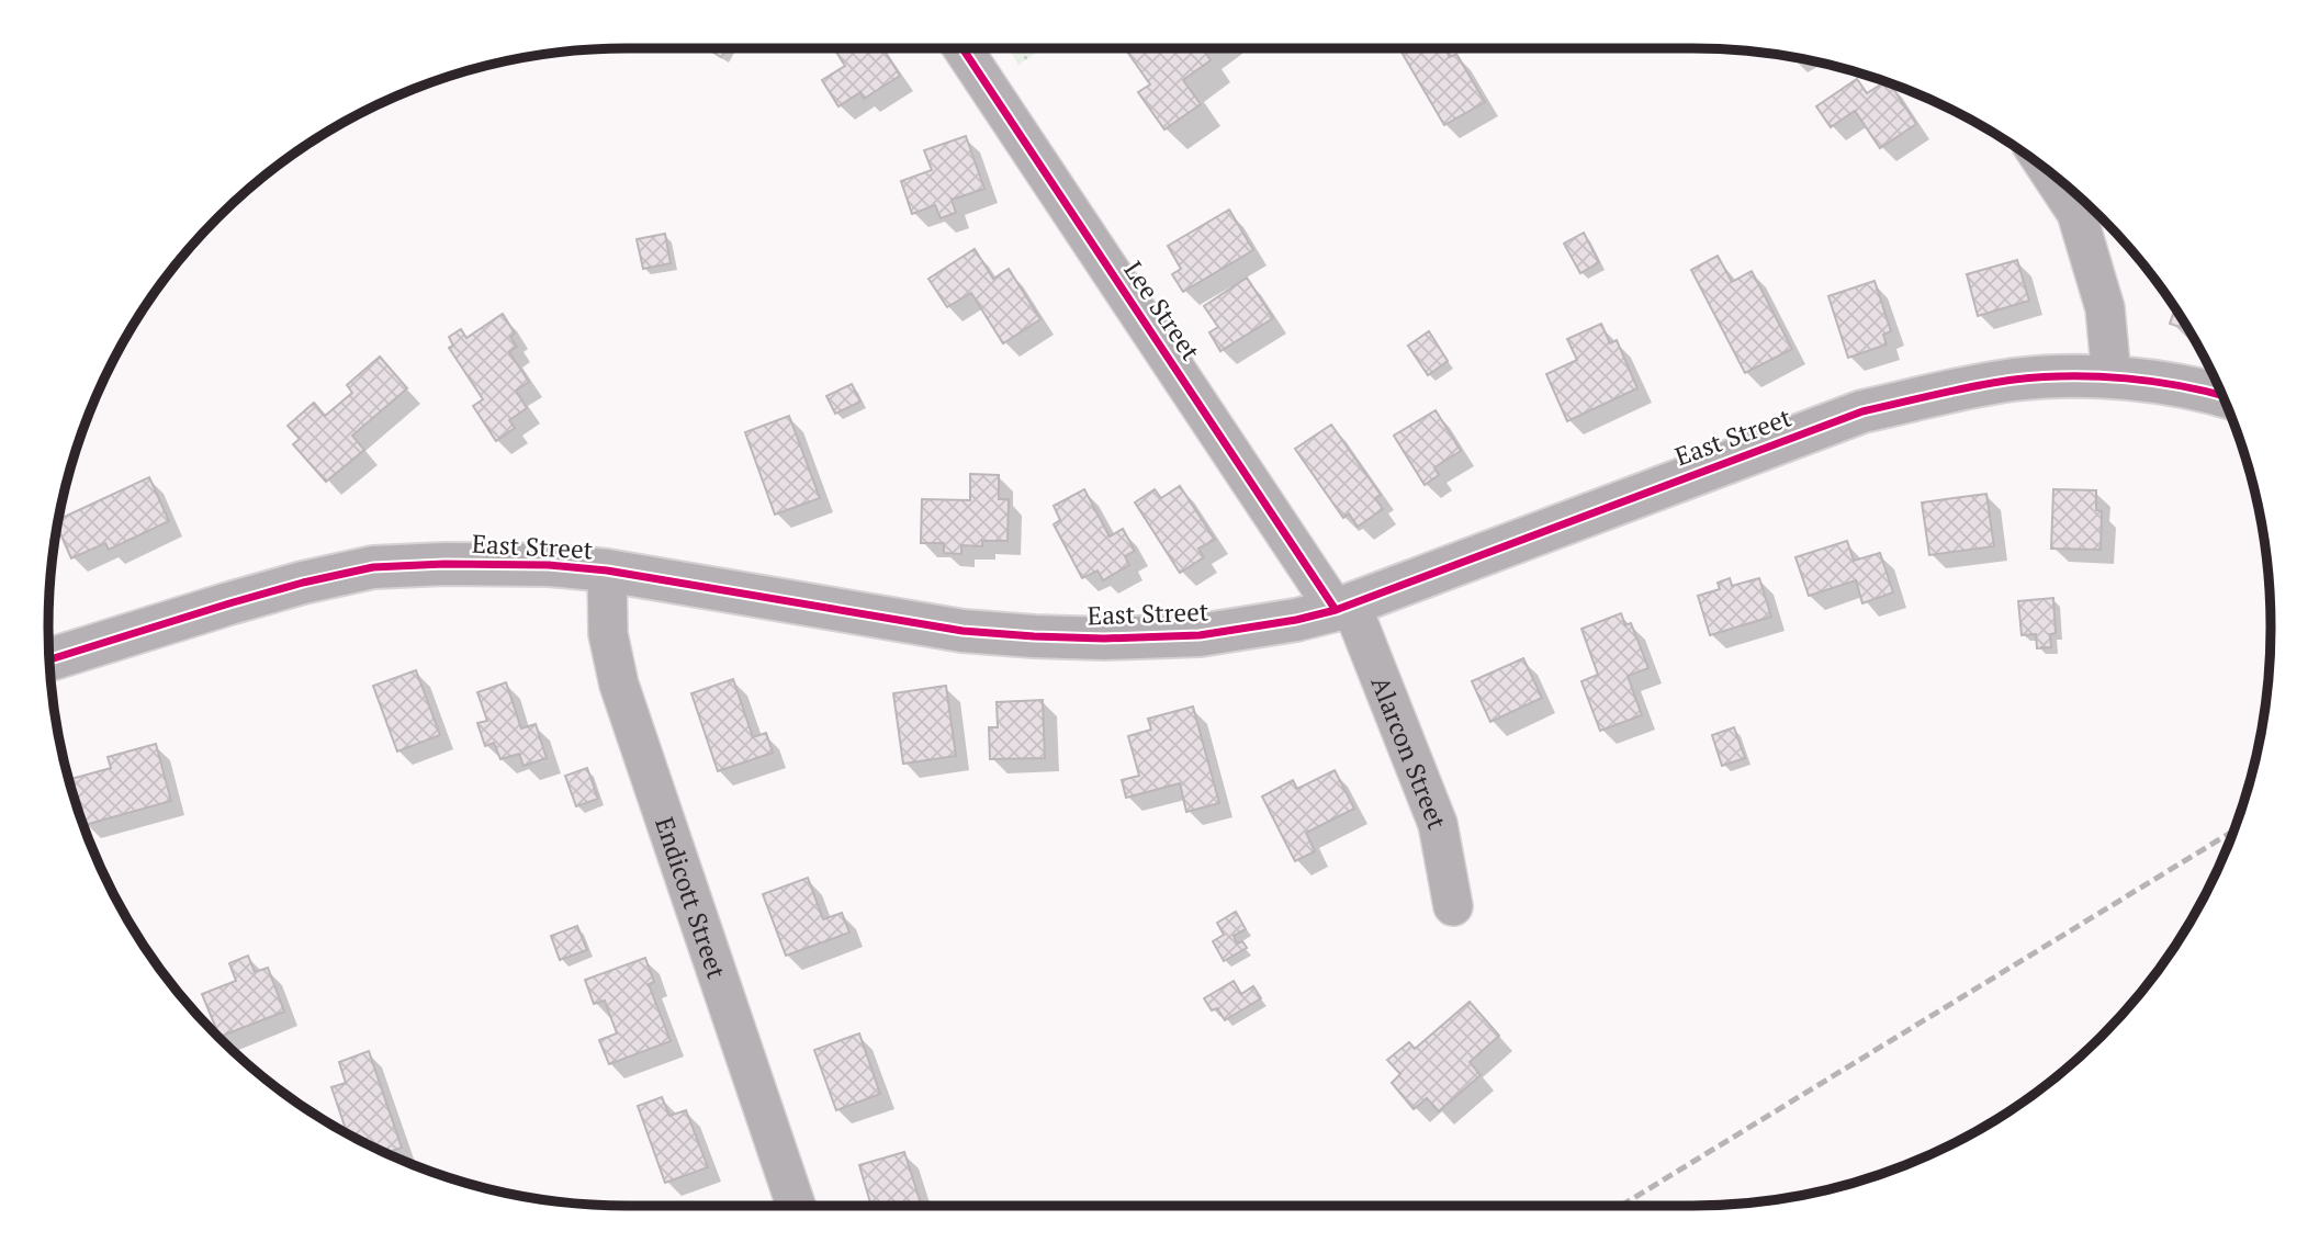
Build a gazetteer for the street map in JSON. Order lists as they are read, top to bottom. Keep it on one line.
{"streets":{"street":["Lee Street","East Street","Alarcon Street","Endicott Street"]},"crossings":[["Lee Street","East Street"],["Lee Street","Alarcon Street"],["East Street","Alarcon Street"],["East Street","Endicott Street"]]}
